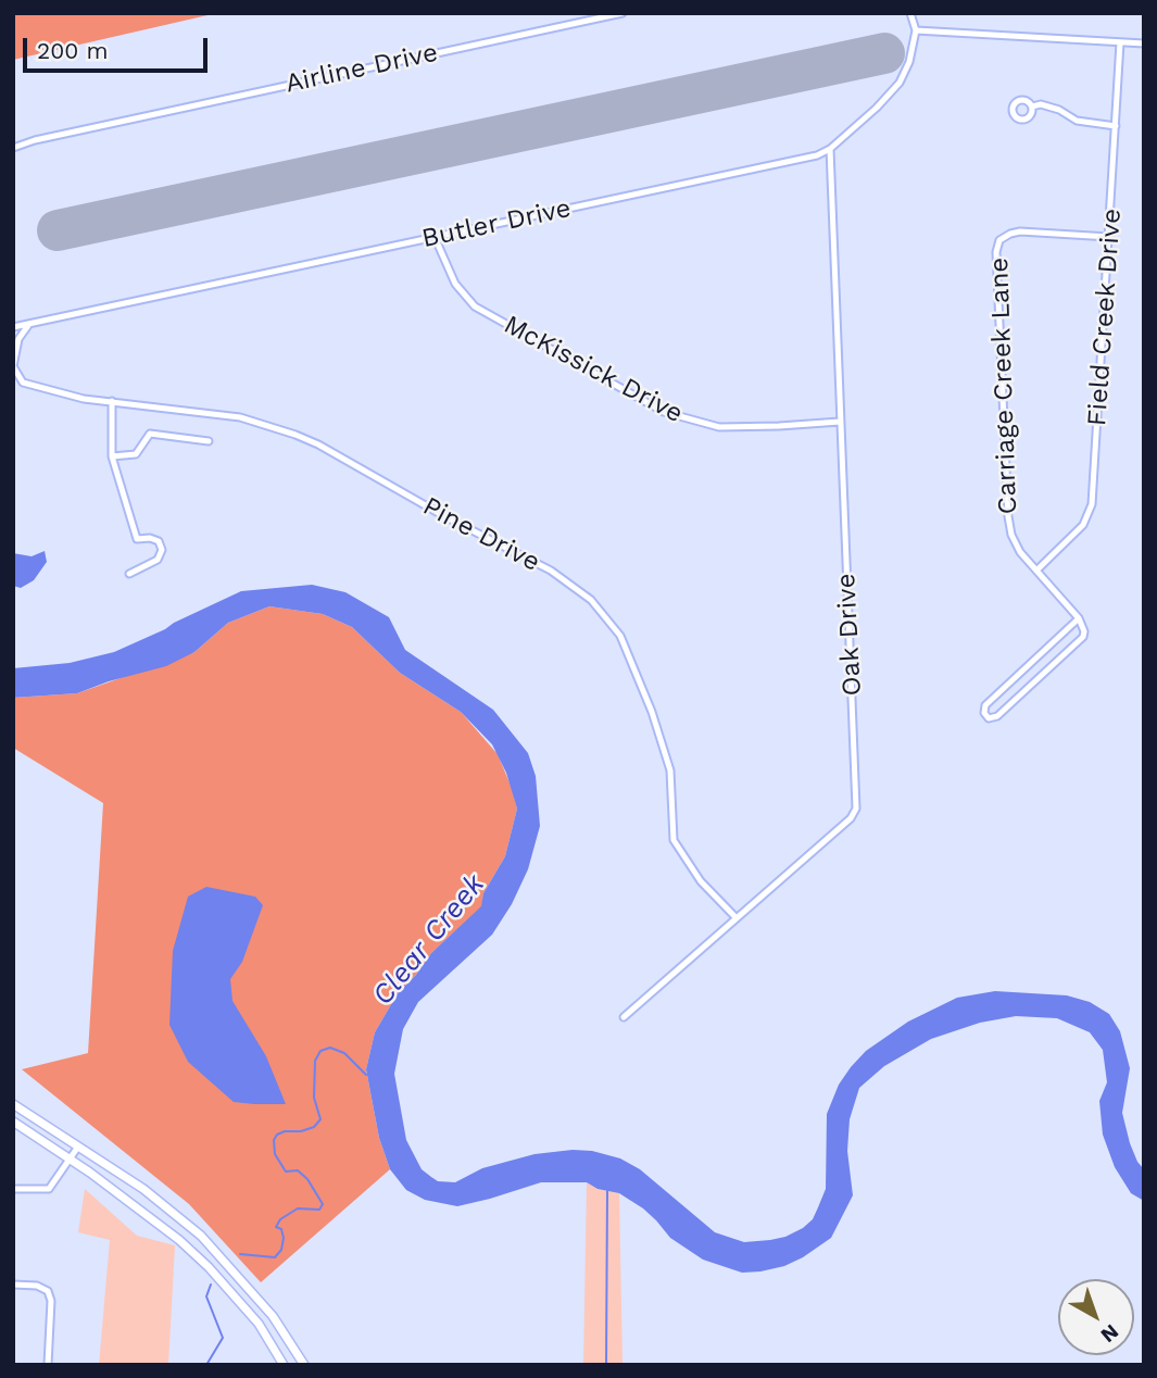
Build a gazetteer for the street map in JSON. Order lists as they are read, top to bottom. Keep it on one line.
{"streets":{"street":["Airline Drive","Butler Drive","Field Creek Drive","McKissick Drive","Carriage Creek Lane","Pine Drive","Oak Drive"]},"crossings":[["Butler Drive","McKissick Drive"],["Butler Drive","Oak Drive"],["Field Creek Drive","Carriage Creek Lane"],["McKissick Drive","Oak Drive"],["Pine Drive","Oak Drive"]],"water":["Clear Creek"],"scale_bar":"200 m","north":"bottom right"}
